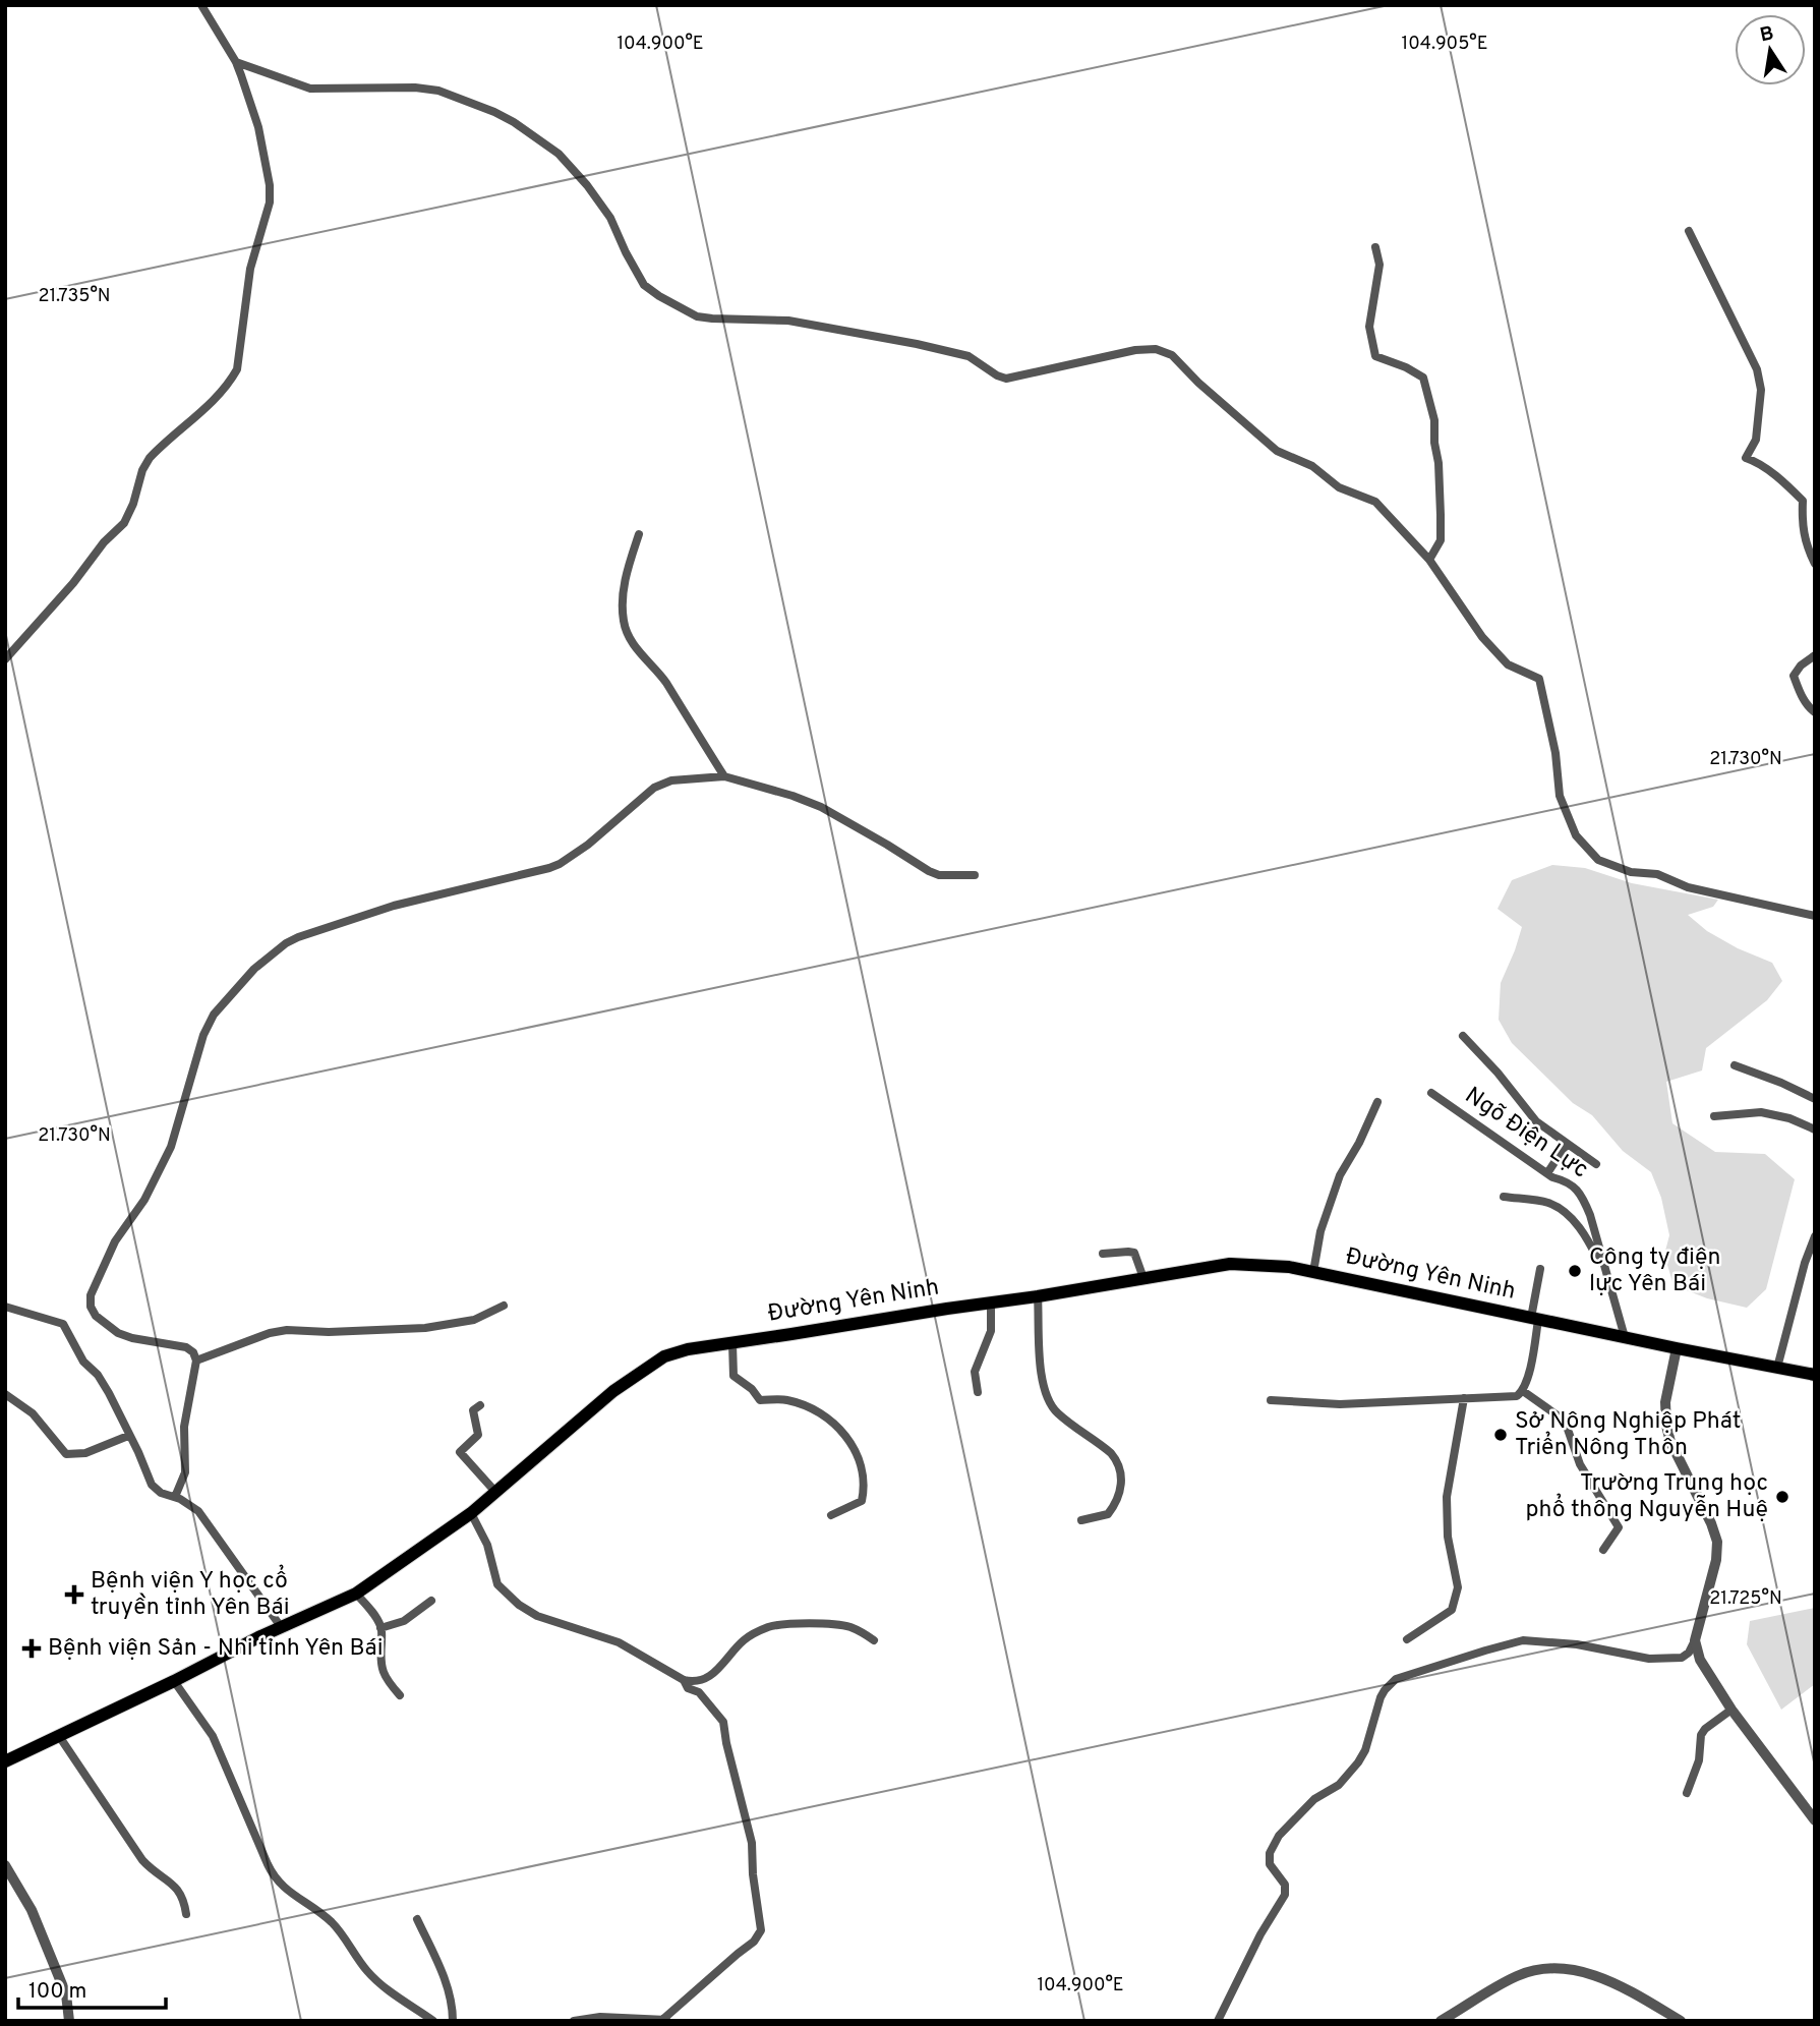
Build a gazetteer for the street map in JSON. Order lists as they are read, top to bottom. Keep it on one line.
{"streets":{"main road":["Đường Yên Ninh"],"street":["Ngõ Điện Lực"]},"crossings":[["Ngõ Điện Lực","Đường Yên Ninh"]],"places":{"other":["Công ty điện lực Yên Bái","Sở Nông Nghiệp Phát Triển Nông Thôn","Trường Trung học phổ thông Nguyễn Huệ"],"health":["Bệnh viện Y học cổ truyền tỉnh Yên Bái","Bệnh viện Sản - Nhi tỉnh Yên Bái"]},"scale_bar":"100 m","north":"top","coordinates":["104.900°E","104.905°E","21.735°N","21.730°N","21.725°N"]}
